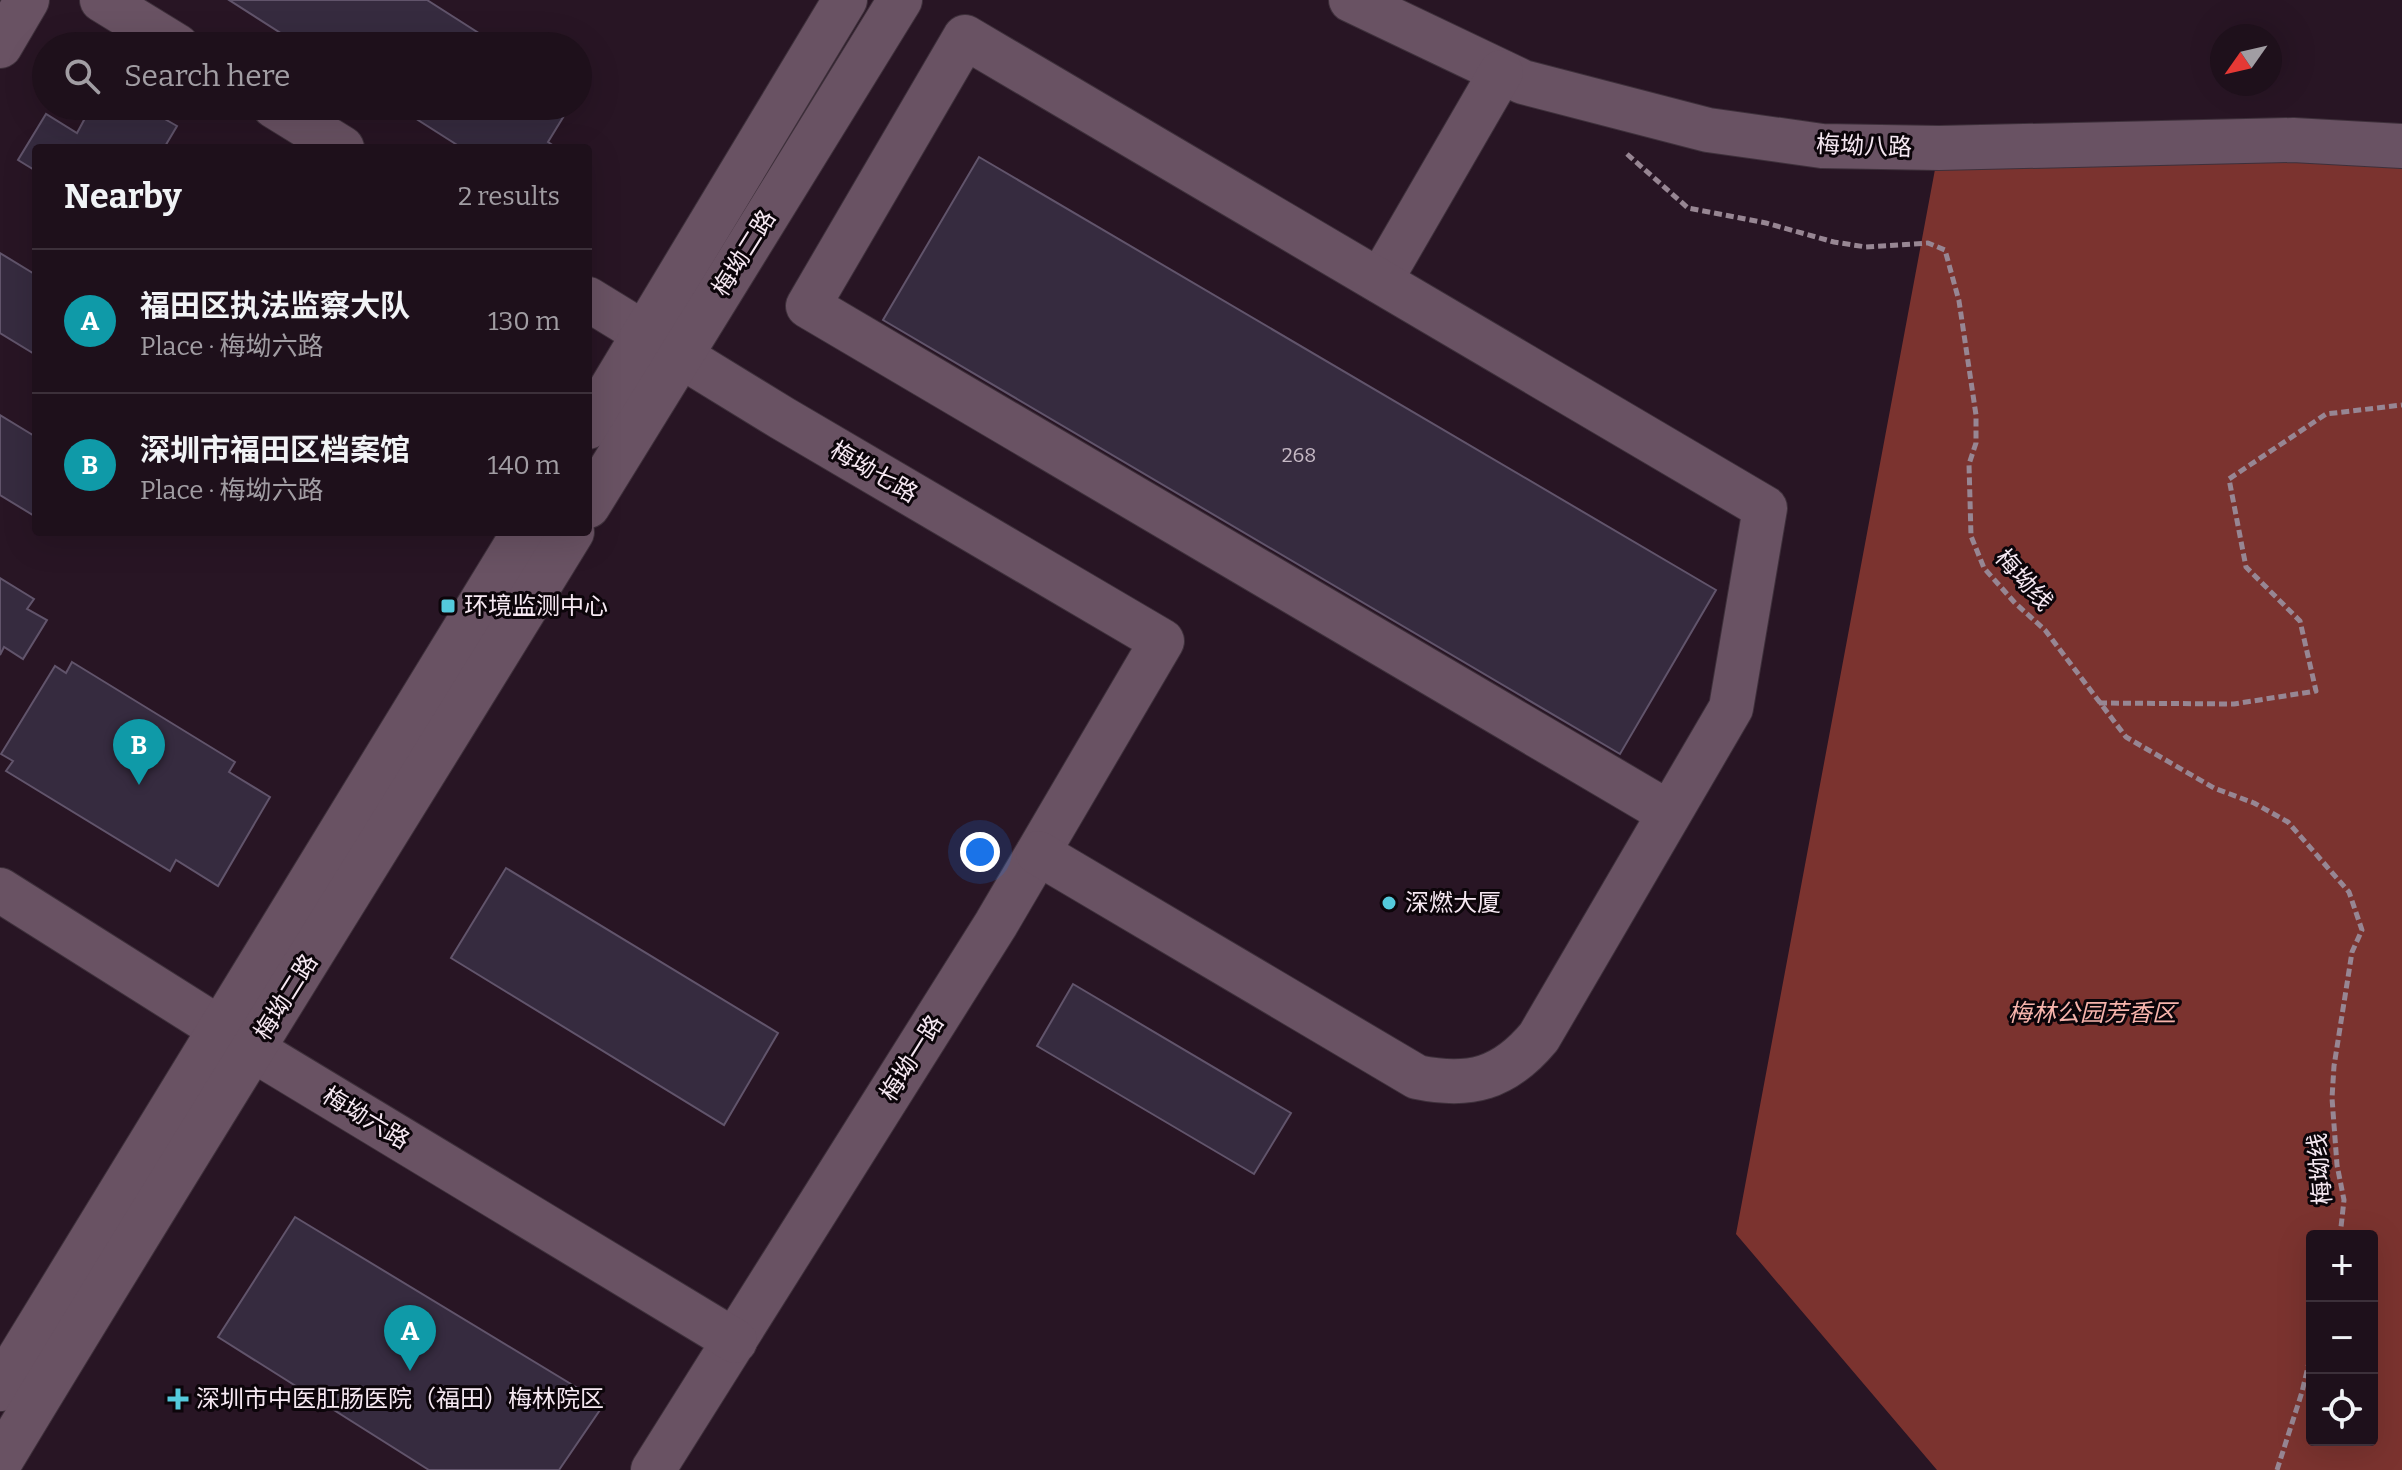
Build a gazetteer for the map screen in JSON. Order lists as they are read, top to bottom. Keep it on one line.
{"streets":{"street":["梅坳八路","梅坳二路","梅坳七路","梅坳一路","梅坳六路"],"path":["梅坳线"]},"crossings":[["梅坳二路","梅坳七路"],["梅坳二路","梅坳六路"],["梅坳七路","梅坳一路"],["梅坳一路","梅坳六路"]],"parks":["梅林公园芳香区"],"places":{"transit":["环境监测中心"],"other":["深燃大厦"],"health":["深圳市中医肛肠医院（福田）梅林院区"]},"house_numbers":["268"],"north":"bottom left","page":{"search":"Search here","heading":["Nearby","2 results"],"list":[{"mark":"A","name":"福田区执法监察大队","note":"Place · 梅坳六路","value":"130 m"},{"mark":"B","name":"深圳市福田区档案馆","note":"Place · 梅坳六路","value":"140 m"}],"pins":["B","A"],"map_buttons":["+","−"]}}
